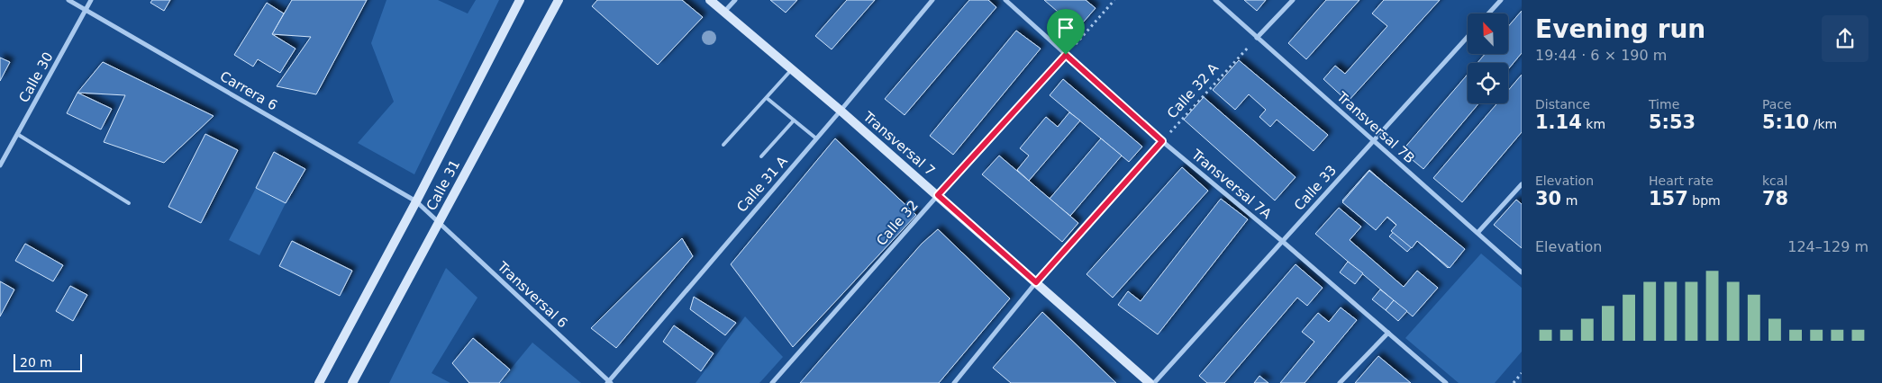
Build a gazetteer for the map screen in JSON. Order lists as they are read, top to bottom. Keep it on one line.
{"streets":{"main road":["Transversal 7","Calle 31"],"street":["Calle 30","Carrera 6","Transversal 7B","Calle 31 A","Transversal 7A","Calle 33","Calle 32","Transversal 6"],"path":["Calle 32 A"]},"crossings":[["Calle 30","Carrera 6"],["Carrera 6","Calle 31"],["Carrera 6","Transversal 6"],["Calle 32 A","Transversal 7B"],["Calle 32 A","Transversal 7A"],["Transversal 7B","Calle 33"],["Transversal 7","Calle 31 A"],["Transversal 7","Calle 32"],["Calle 31 A","Transversal 6"],["Transversal 7A","Calle 33"],["Transversal 7A","Calle 32"],["Calle 31","Transversal 6"]],"scale_bar":"20 m","north":"top left","page":{"heading":["Evening run","19:44 · 6 × 190 m"],"stats":[["Distance","1.14 km"],["Time","5:53"],["Pace","5:10 /km"],["Elevation","30 m"],["Heart rate","157 bpm"],["kcal","78"]],"chart":["Elevation","124–129 m"],"scale":"20 m"}}
